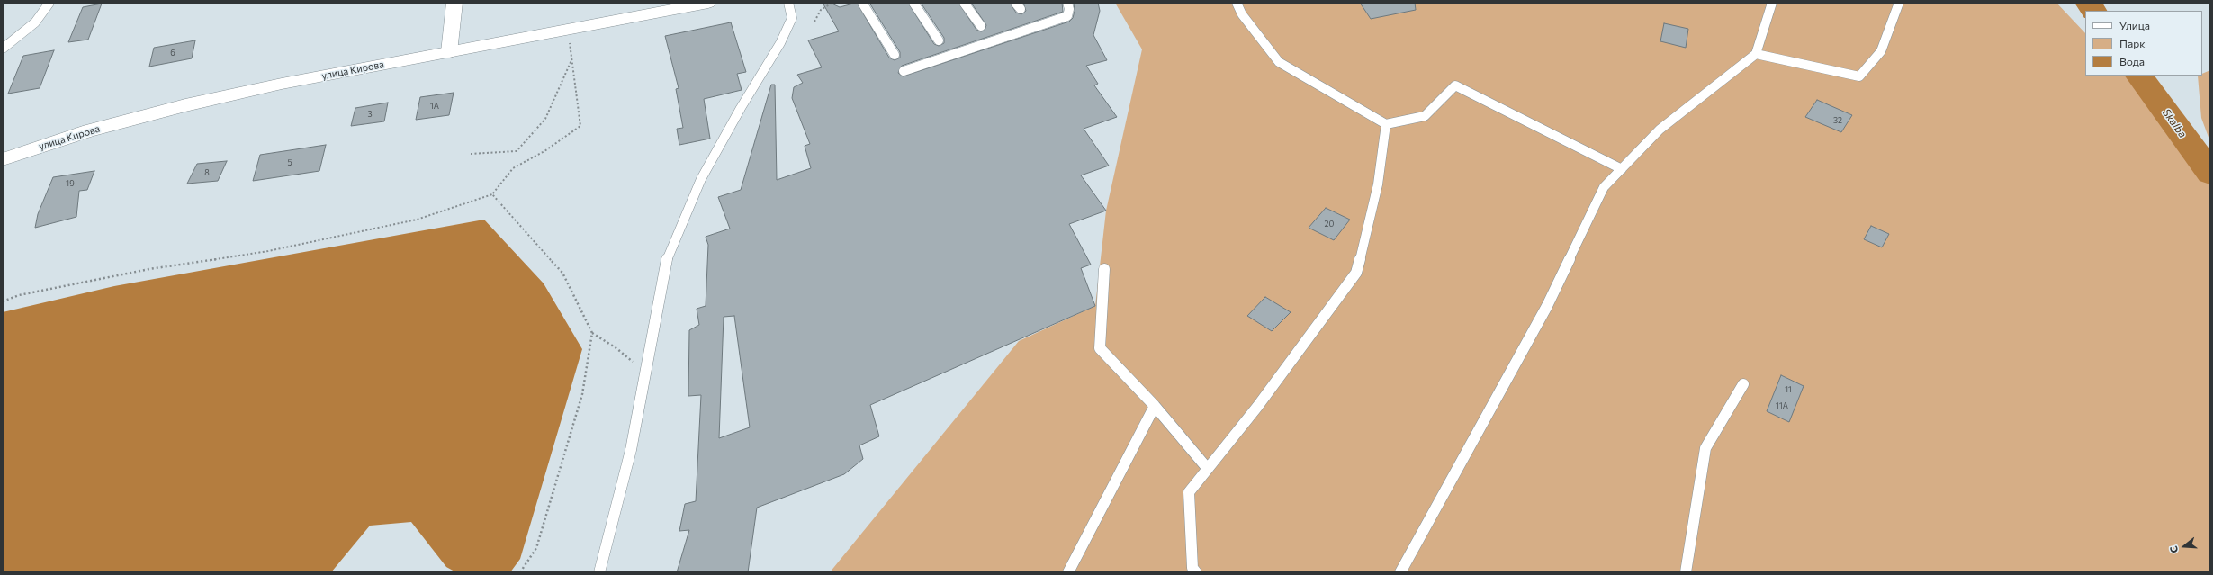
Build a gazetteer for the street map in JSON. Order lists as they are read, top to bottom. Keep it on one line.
{"streets":{"street":["улица Кирова"]},"water":["Skalba"],"house_numbers":["6","1А","3","32","5","8","19","20","11","11А"],"legend":["Улица","Парк","Вода"],"north":"left"}
